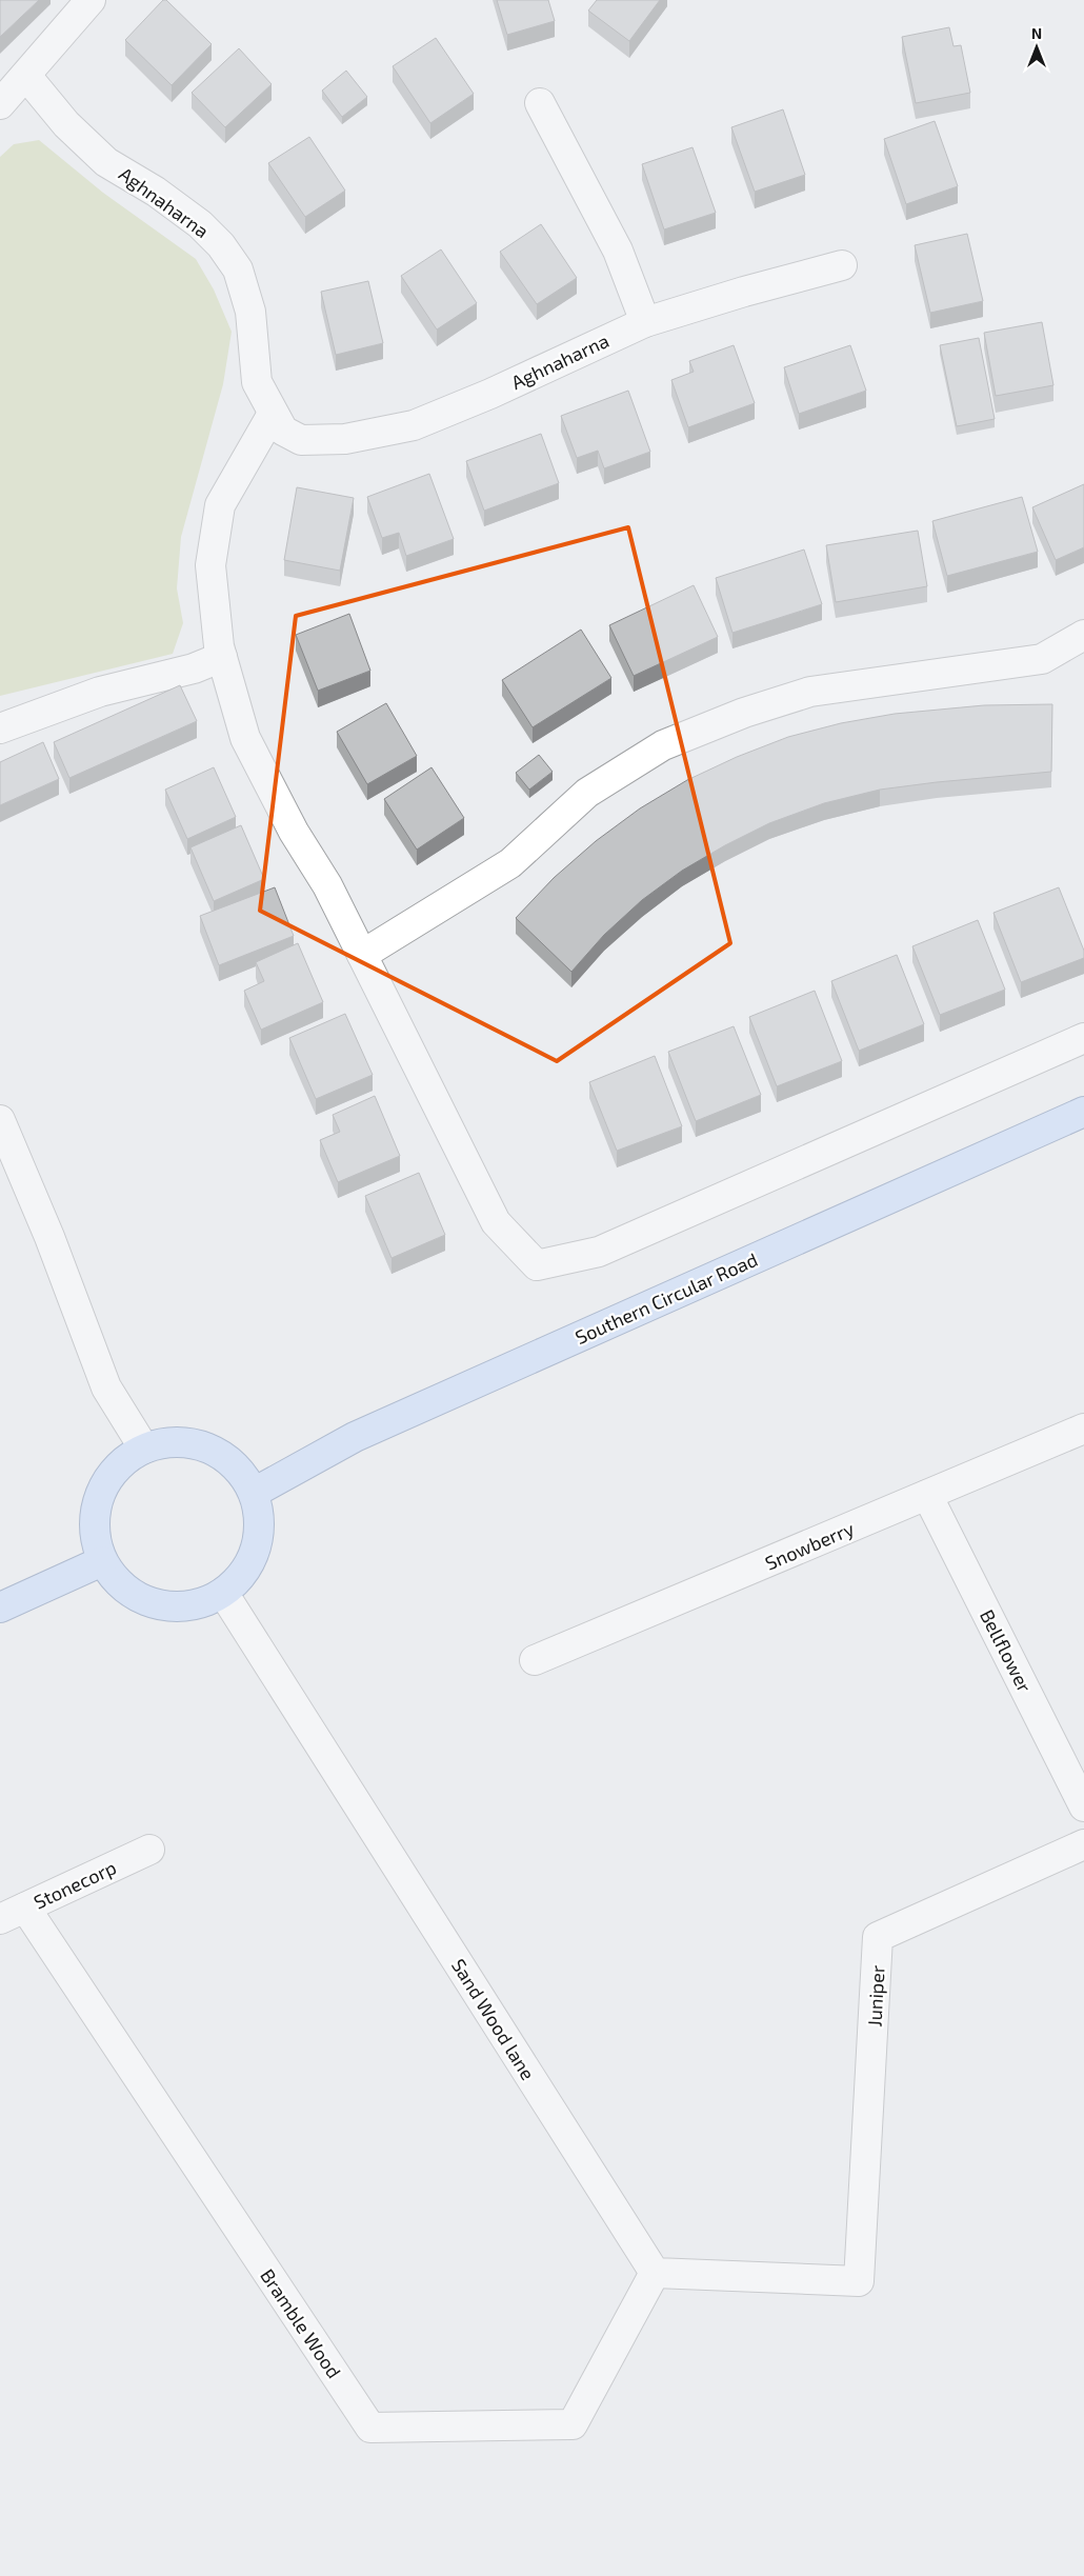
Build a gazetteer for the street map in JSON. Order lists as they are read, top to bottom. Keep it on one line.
{"streets":{"main road":["Southern Circular Road"],"street":["Aghnaharna","Snowberry","Bellflower","Stonecorp","Juniper","Sand Wood lane","Bramble Wood"]},"crossings":[["Southern Circular Road","Sand Wood lane"],["Snowberry","Bellflower"],["Stonecorp","Bramble Wood"],["Juniper","Sand Wood lane"],["Juniper","Bramble Wood"],["Sand Wood lane","Bramble Wood"]],"north":"top"}
